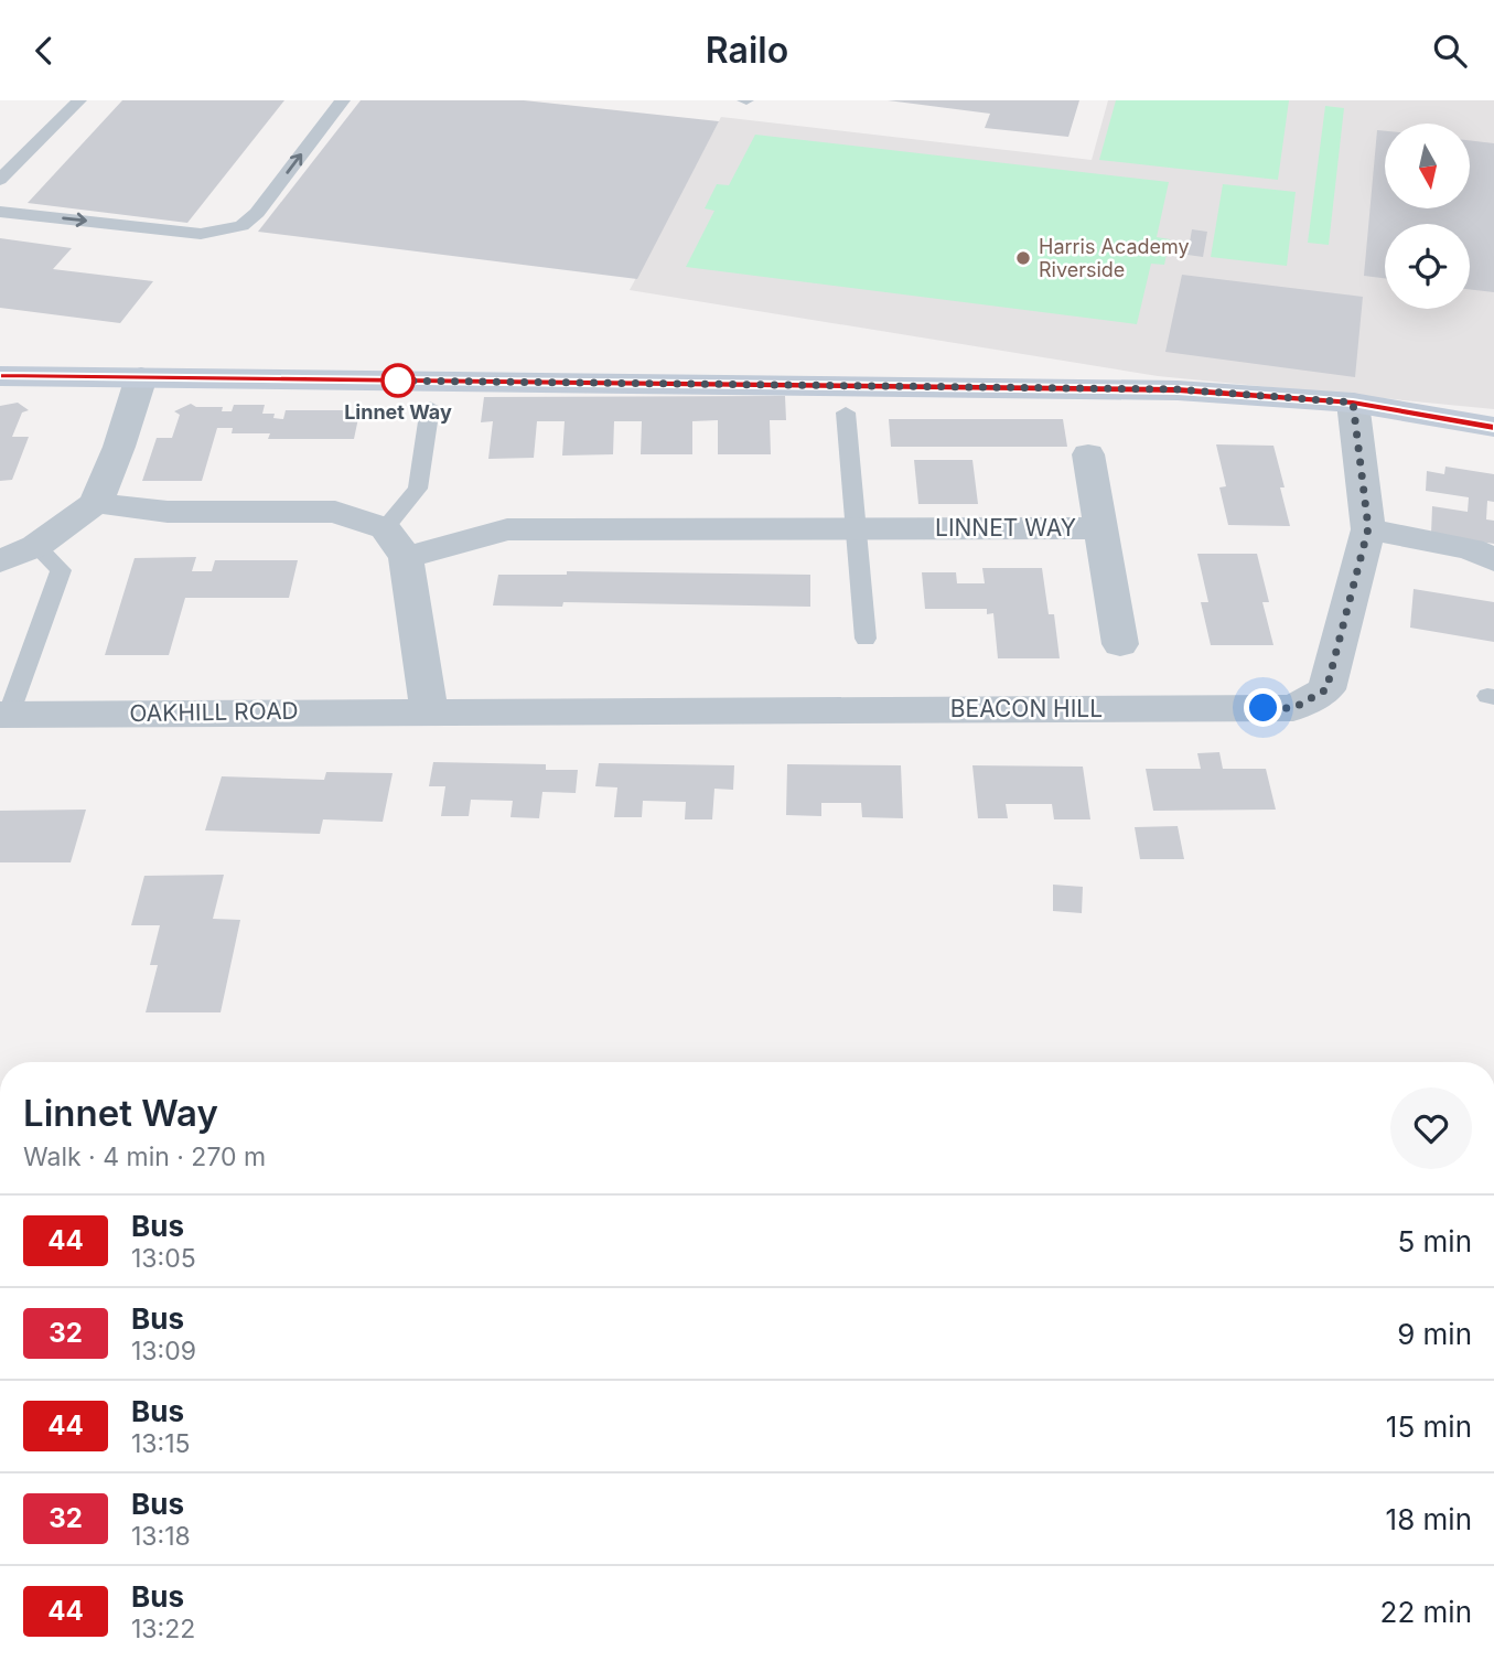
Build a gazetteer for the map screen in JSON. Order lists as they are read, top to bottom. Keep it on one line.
{"streets":{"street":["LINNET WAY","BEACON HILL","OAKHILL ROAD"]},"crossings":[["BEACON HILL","OAKHILL ROAD"]],"places":["Harris Academy Riverside","Linnet Way"],"lines":["bus line 44"],"north":"bottom","page":{"header":"Railo","heading":["Linnet Way","Walk · 4 min · 270 m"],"list":[{"mark":"44","name":"Bus","note":"13:05","value":"5 min"},{"mark":"32","name":"Bus","note":"13:09","value":"9 min"},{"mark":"44","name":"Bus","note":"13:15","value":"15 min"},{"mark":"32","name":"Bus","note":"13:18","value":"18 min"},{"mark":"44","name":"Bus","note":"13:22","value":"22 min"}]}}
